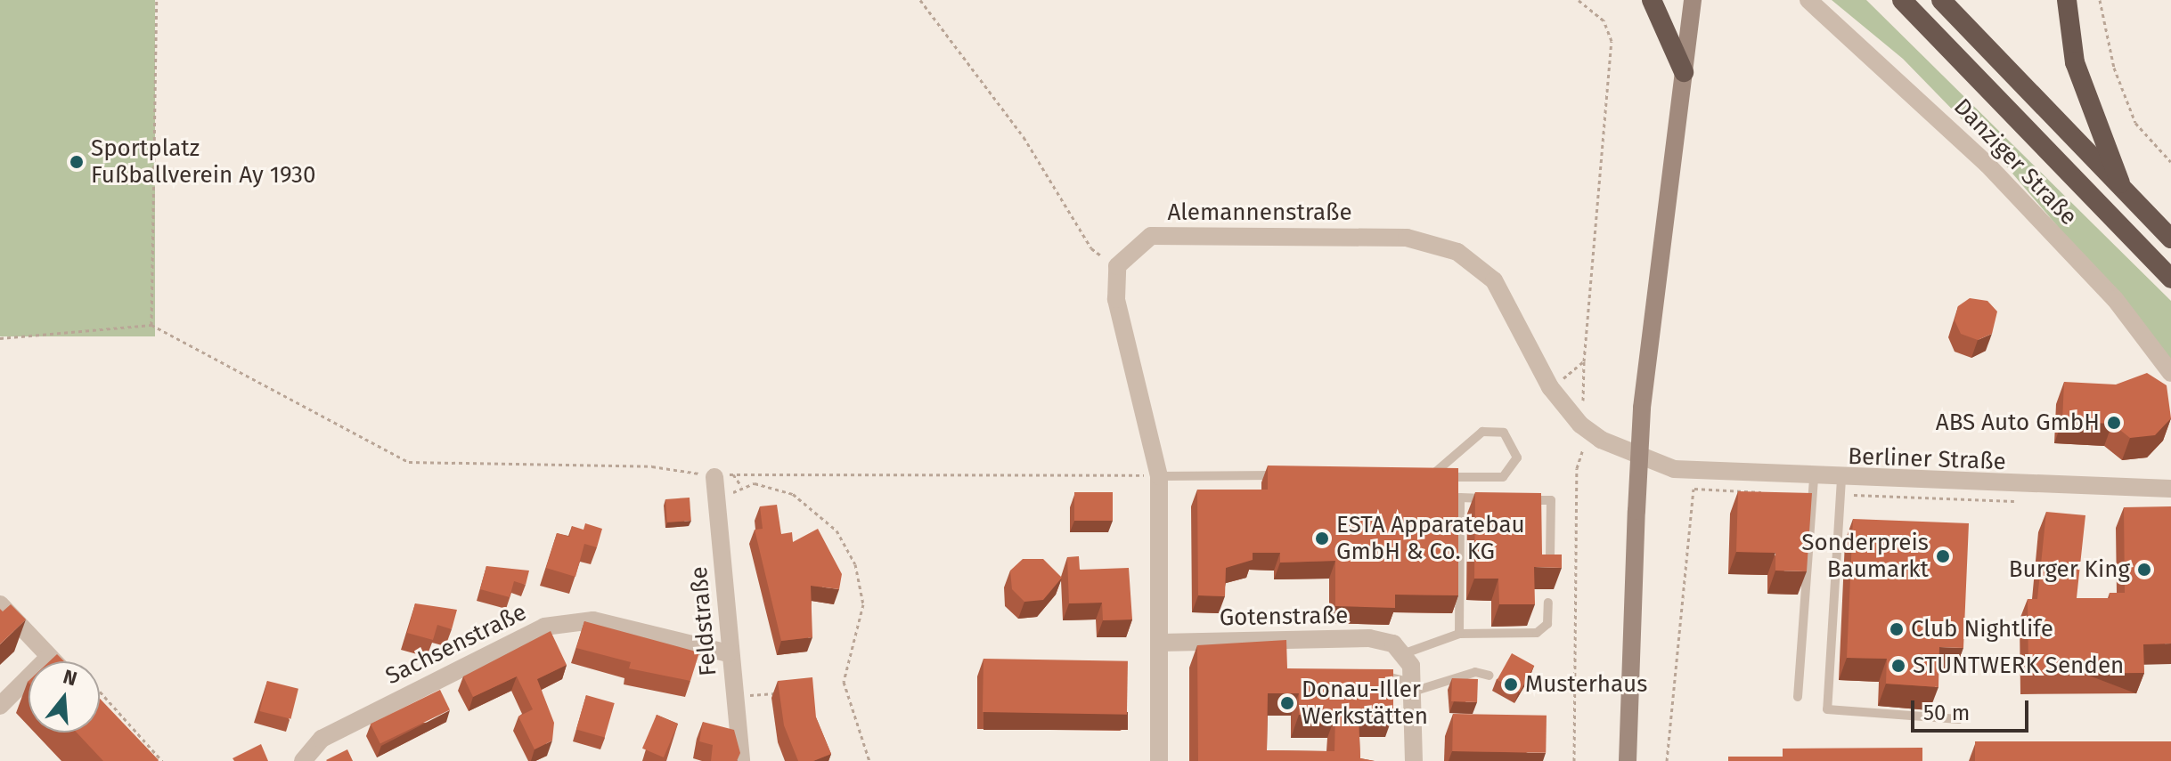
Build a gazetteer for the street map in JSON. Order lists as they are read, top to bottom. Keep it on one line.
{"streets":{"street":["Danziger Straße","Alemannenstraße","Berliner Straße","Gotenstraße","Feldstraße","Sachsenstraße"]},"crossings":[["Alemannenstraße","Berliner Straße"],["Feldstraße","Sachsenstraße"]],"places":["Sportplatz Fußballverein Ay 1930","ABS Auto GmbH","ESTA Apparatebau GmbH & Co. KG","Sonderpreis Baumarkt","Burger King","Club Nightlife","STUNTWERK Senden","Musterhaus","Donau-Iller Werkstätten"],"scale_bar":"50 m","north":"top"}
